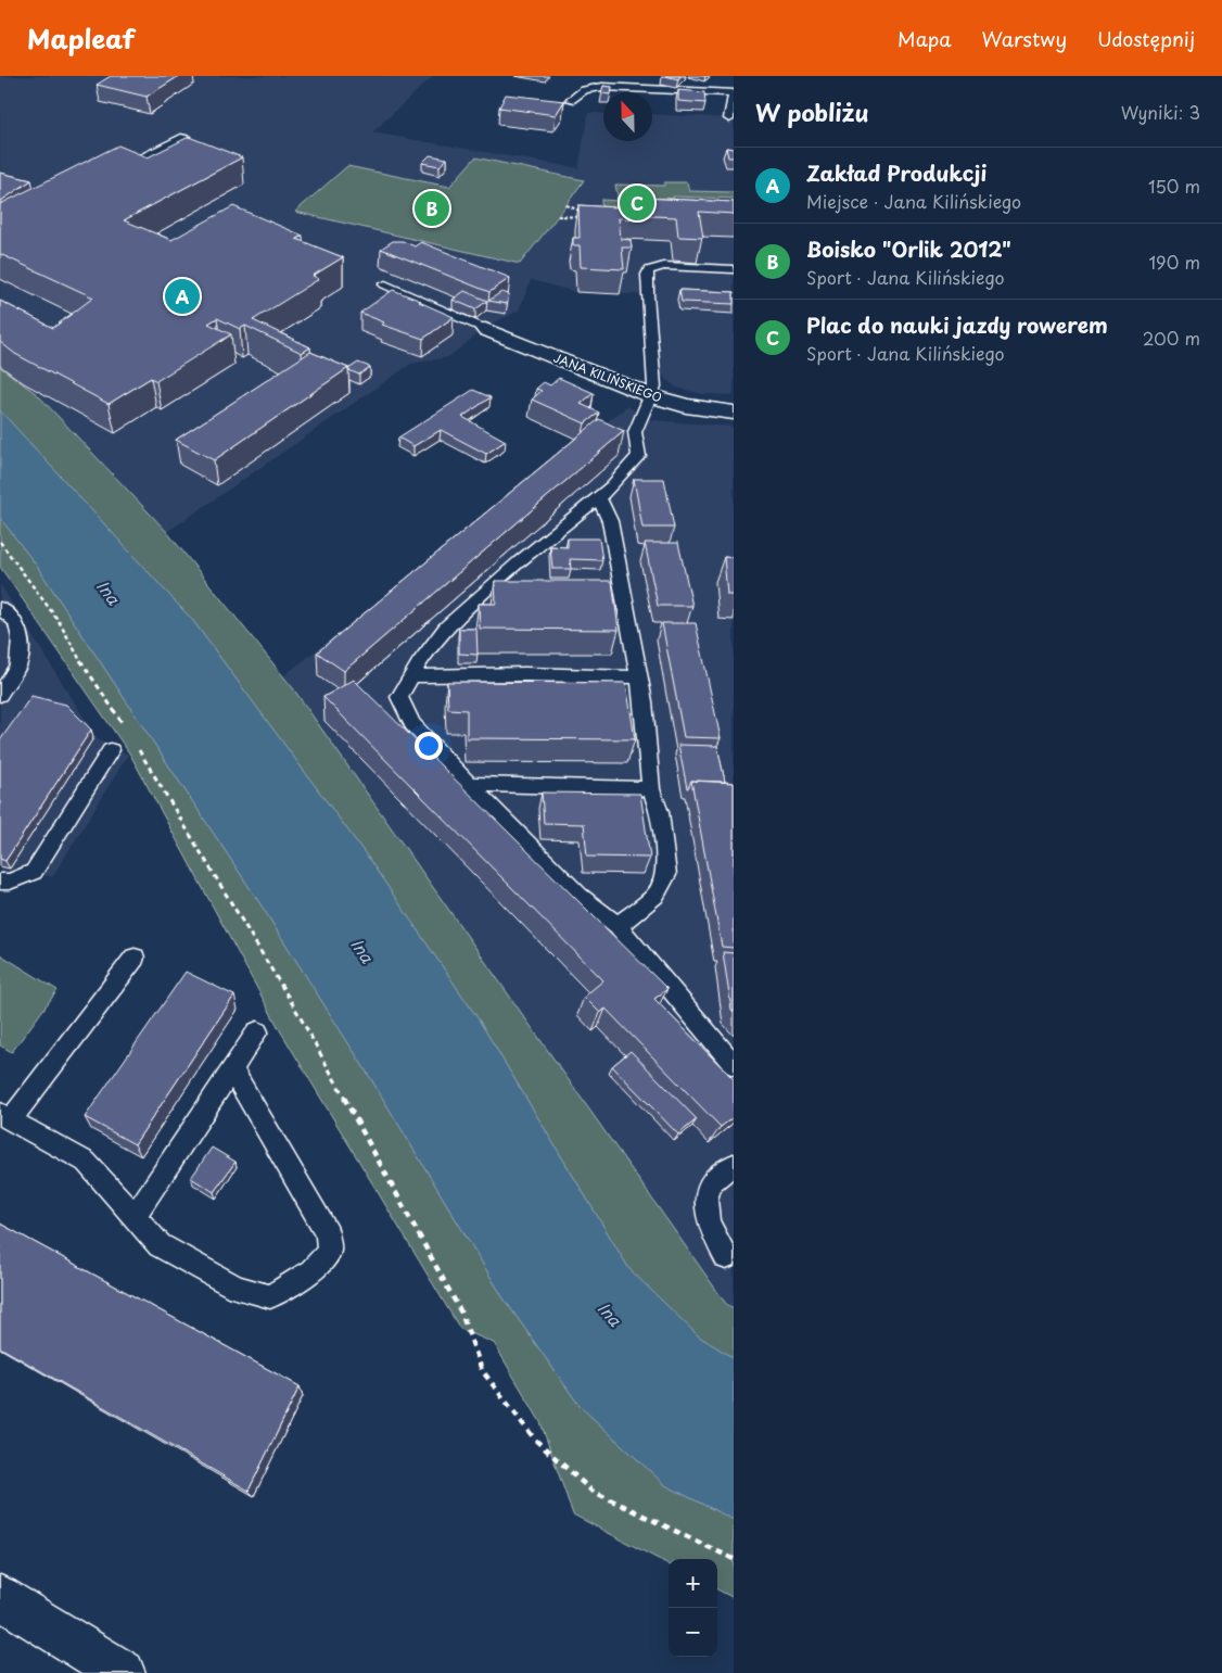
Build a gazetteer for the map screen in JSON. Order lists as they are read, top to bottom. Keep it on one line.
{"streets":{"street":["JANA KILIŃSKIEGO"]},"water":["Ina"],"north":"top","page":{"header":"Mapleaf","nav":["Mapa","Warstwy","Udostępnij"],"heading":["W pobliżu","Wyniki: 3"],"list":[{"mark":"A","name":"Zakład Produkcji","note":"Miejsce · Jana Kilińskiego","value":"150 m"},{"mark":"B","name":"Boisko \"Orlik 2012\"","note":"Sport · Jana Kilińskiego","value":"190 m"},{"mark":"C","name":"Plac do nauki jazdy rowerem","note":"Sport · Jana Kilińskiego","value":"200 m"}],"pins":["C","B","A"],"map_buttons":["+","−"]}}
